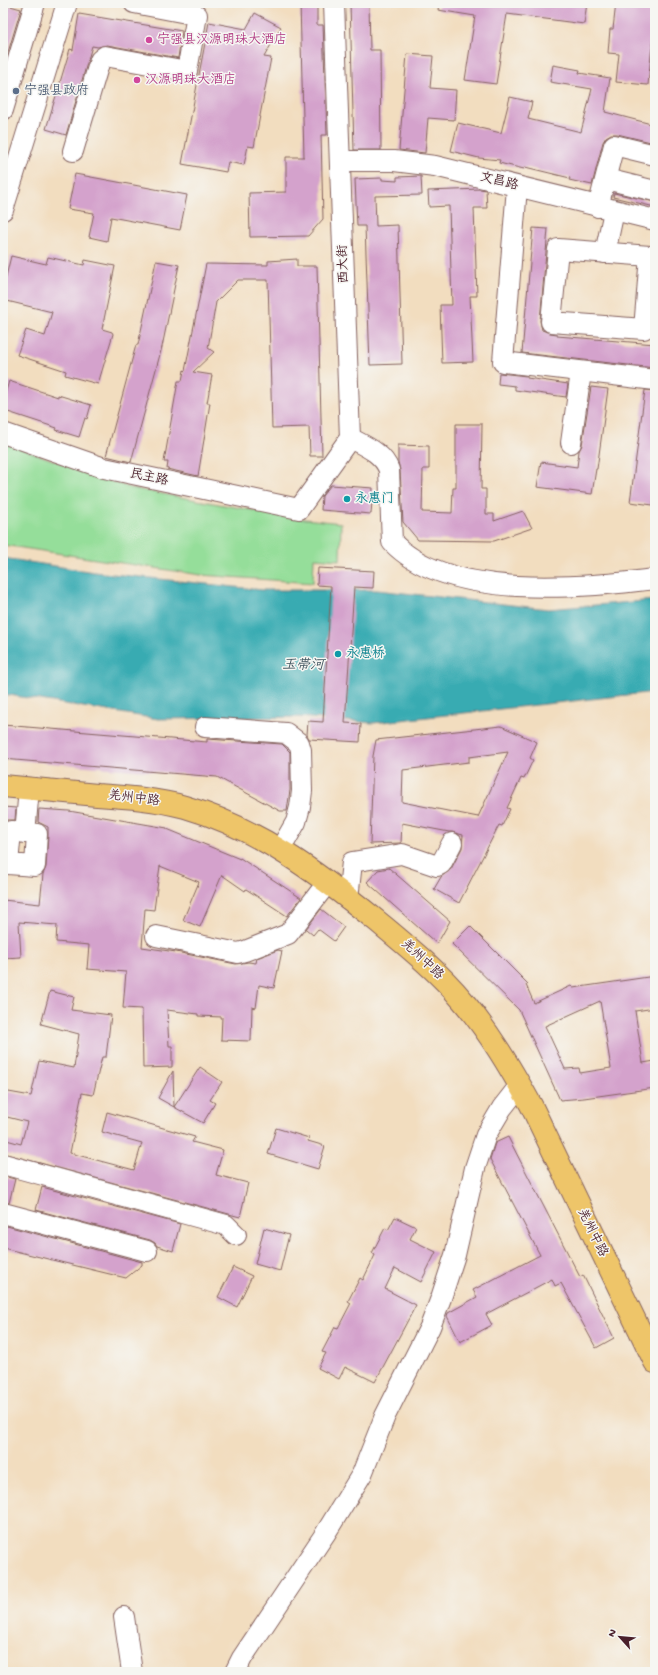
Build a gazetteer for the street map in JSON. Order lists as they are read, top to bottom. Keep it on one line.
{"streets":{"main road":["羌州中路"],"street":["文昌路","西大街","民主路"]},"crossings":[["文昌路","西大街"],["西大街","民主路"]],"water":["玉带河"],"places":["宁强县汉源明珠大酒店","汉源明珠大酒店","宁强县政府","永惠门","永惠桥"],"north":"top left"}
